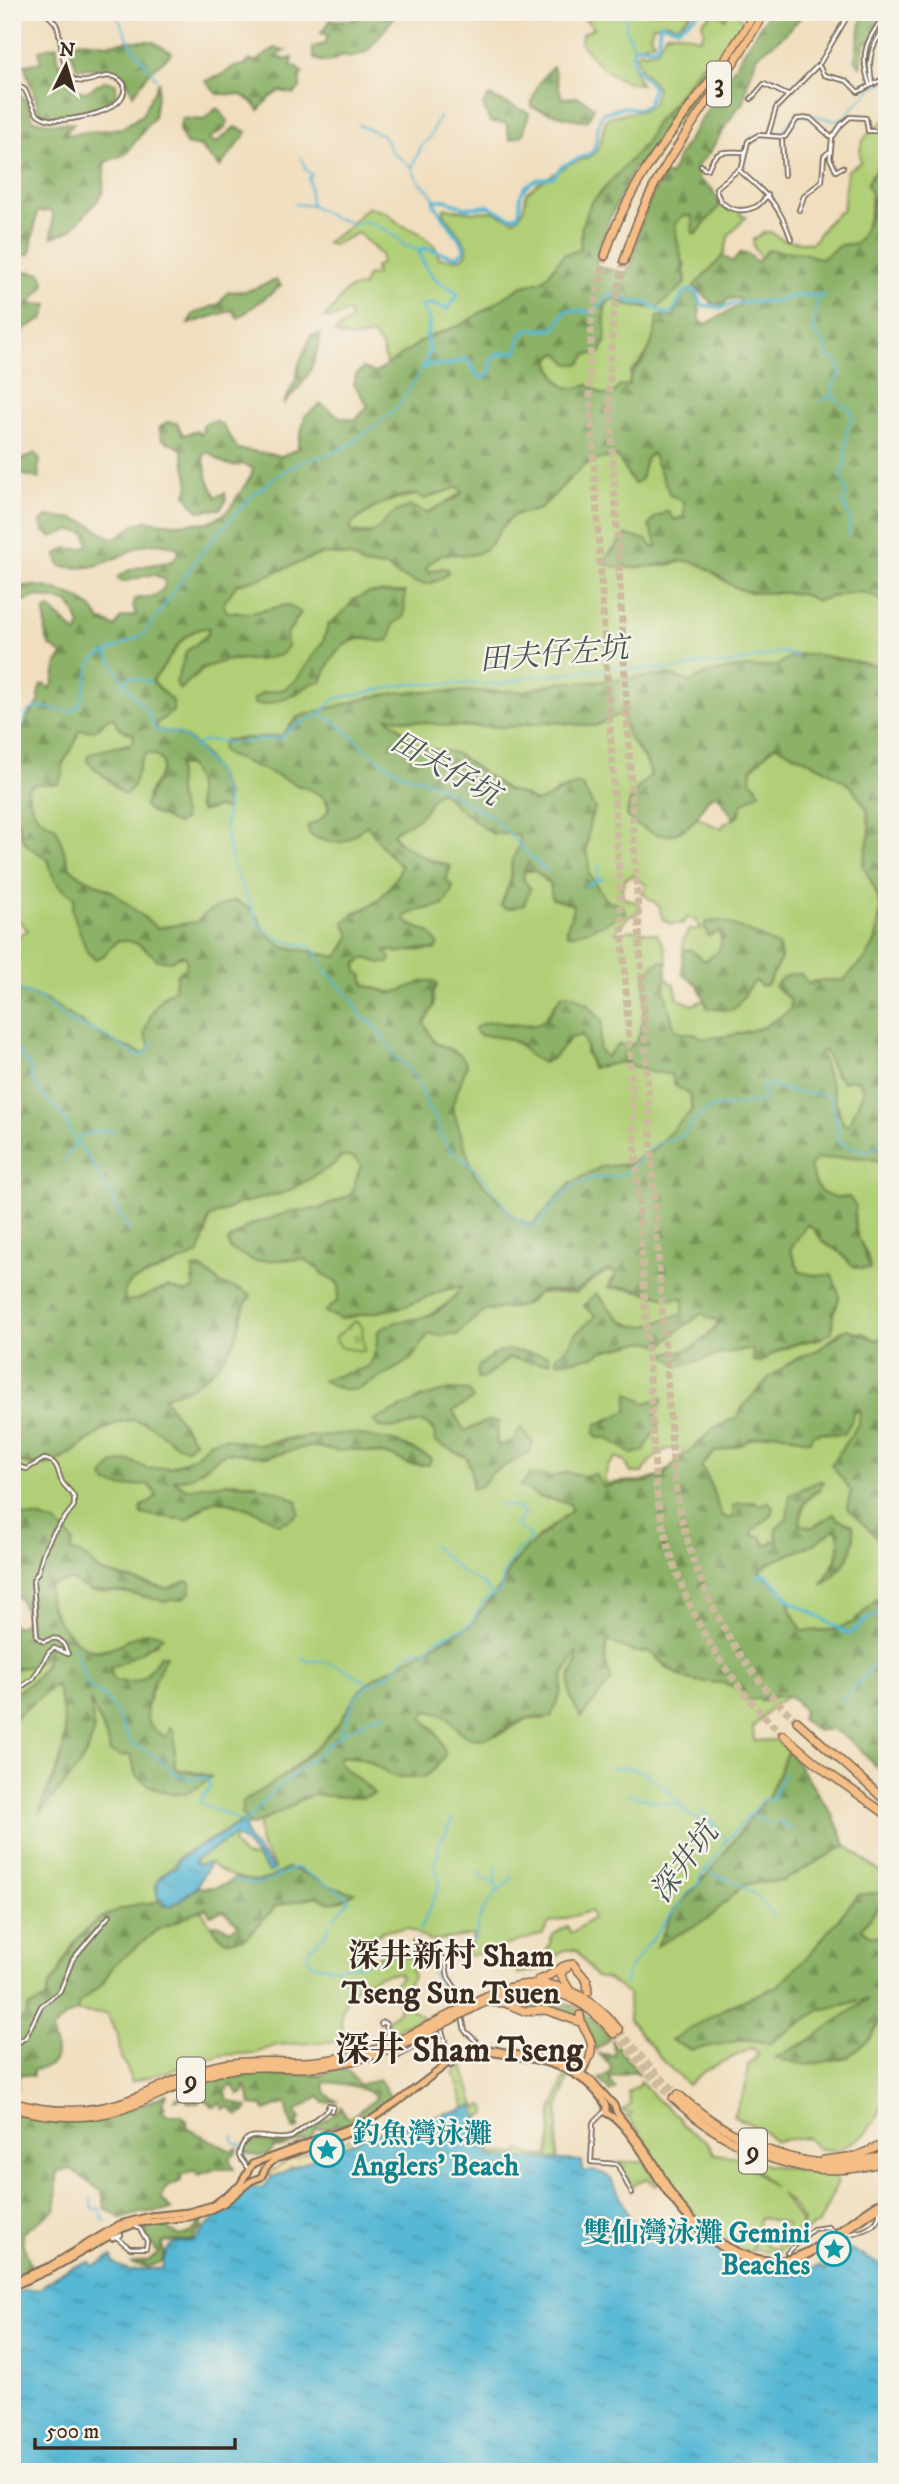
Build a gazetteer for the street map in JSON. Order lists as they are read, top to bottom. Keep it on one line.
{"streets":{"highway":["3","9"]},"districts":["深井新村 Sham Tseng Sun Tsuen","深井 Sham Tseng"],"water":["田夫仔左坑","田夫仔坑","深井坑"],"places":{"place":["釣魚灣泳灘 Anglers' Beach","雙仙灣泳灘 Gemini Beaches"]},"scale_bar":"500 m","north":"top"}
